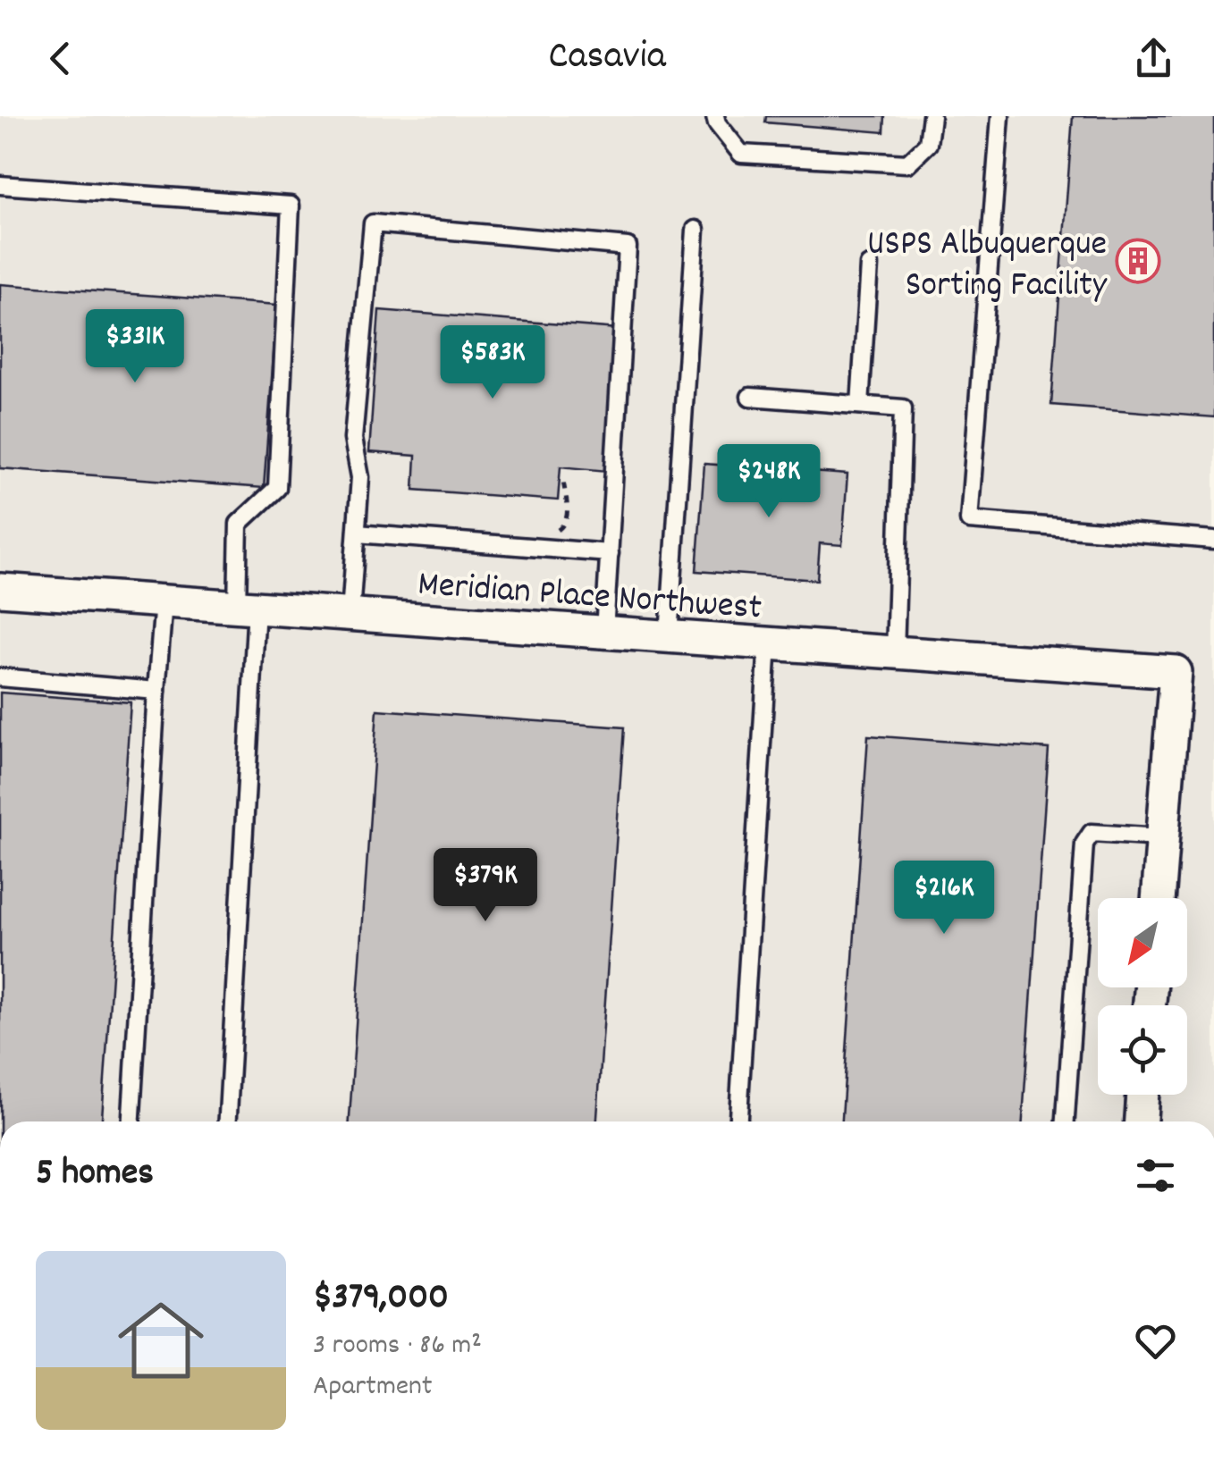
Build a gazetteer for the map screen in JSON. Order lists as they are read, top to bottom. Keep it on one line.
{"streets":{"street":["Meridian Place Northwest"]},"places":{"building":["USPS Albuquerque Sorting Facility"]},"north":"bottom left","page":{"header":"Casavia","price":["$331K","$583K","$248K","$379K","$216K"],"heading":"5 homes","list":[{"name":"$379,000","note":"3 rooms · 86 m² · Apartment"}]}}
